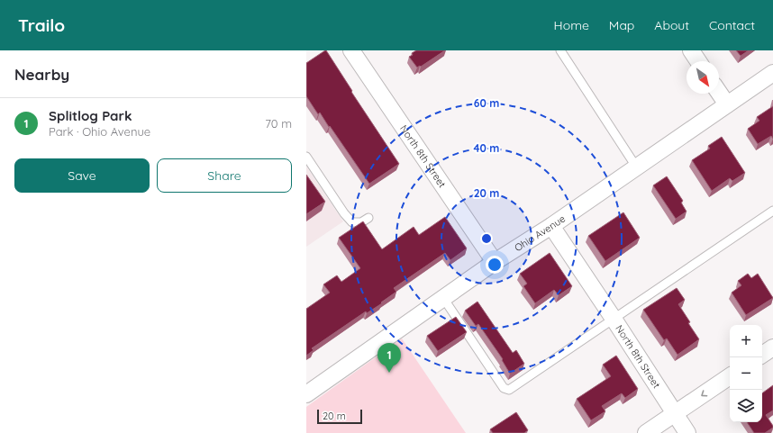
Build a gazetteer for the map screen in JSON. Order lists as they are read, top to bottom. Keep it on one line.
{"streets":{"street":["North 8th Street","Ohio Avenue"]},"crossings":[["North 8th Street","Ohio Avenue"]],"scale_bar":"20 m","north":"bottom right","page":{"header":"Trailo","nav":["Home","Map","About","Contact"],"heading":"Nearby","list":[{"mark":"1","name":"Splitlog Park","note":"Park · Ohio Avenue","value":"70 m"}],"buttons":["Save","Share"],"map_buttons":["+","−"],"pins":"1","scale":"20 m"},"rings":["60 m","40 m","20 m"]}
